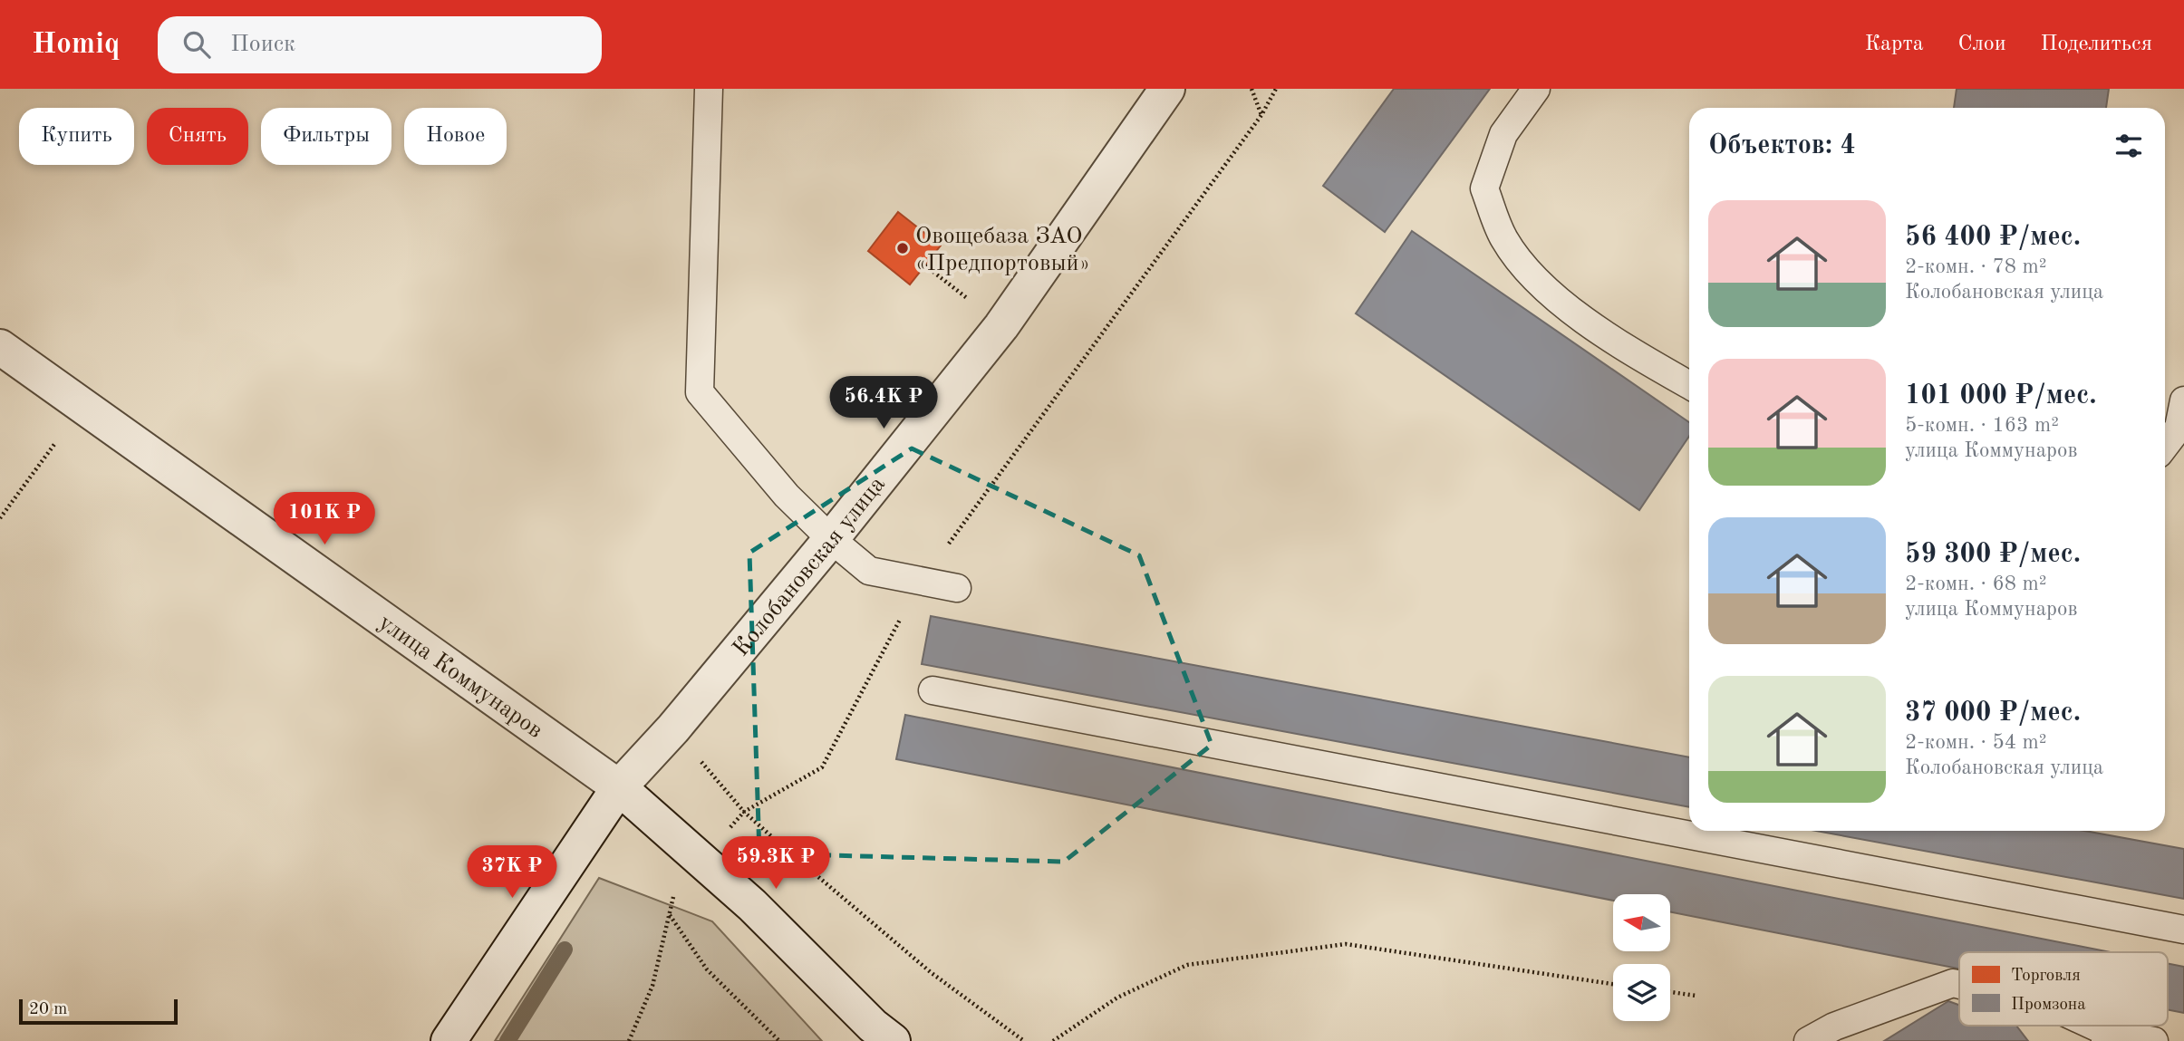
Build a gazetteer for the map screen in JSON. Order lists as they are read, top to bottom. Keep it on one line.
{"streets":{"street":["Колобановская улица","улица Коммунаров"]},"crossings":[["Колобановская улица","улица Коммунаров"]],"places":["Овощебаза ЗАО «Предпортовый»"],"legend":["Торговля","Промзона"],"scale_bar":"20 m","north":"left","page":{"header":"Homiq","search":"Поиск","nav":["Карта","Слои","Поделиться"],"chip":["Купить","Снять","Фильтры","Новое"],"heading":"Объектов: 4","list":[{"name":"56 400 ₽/мес.","note":"2-комн. · 78 m² · Колобановская улица"},{"name":"101 000 ₽/мес.","note":"5-комн. · 163 m² · улица Коммунаров"},{"name":"59 300 ₽/мес.","note":"2-комн. · 68 m² · улица Коммунаров"},{"name":"37 000 ₽/мес.","note":"2-комн. · 54 m² · Колобановская улица"}],"price":["56.4K ₽","101K ₽","59.3K ₽","37K ₽"],"scale":"20 m"}}
